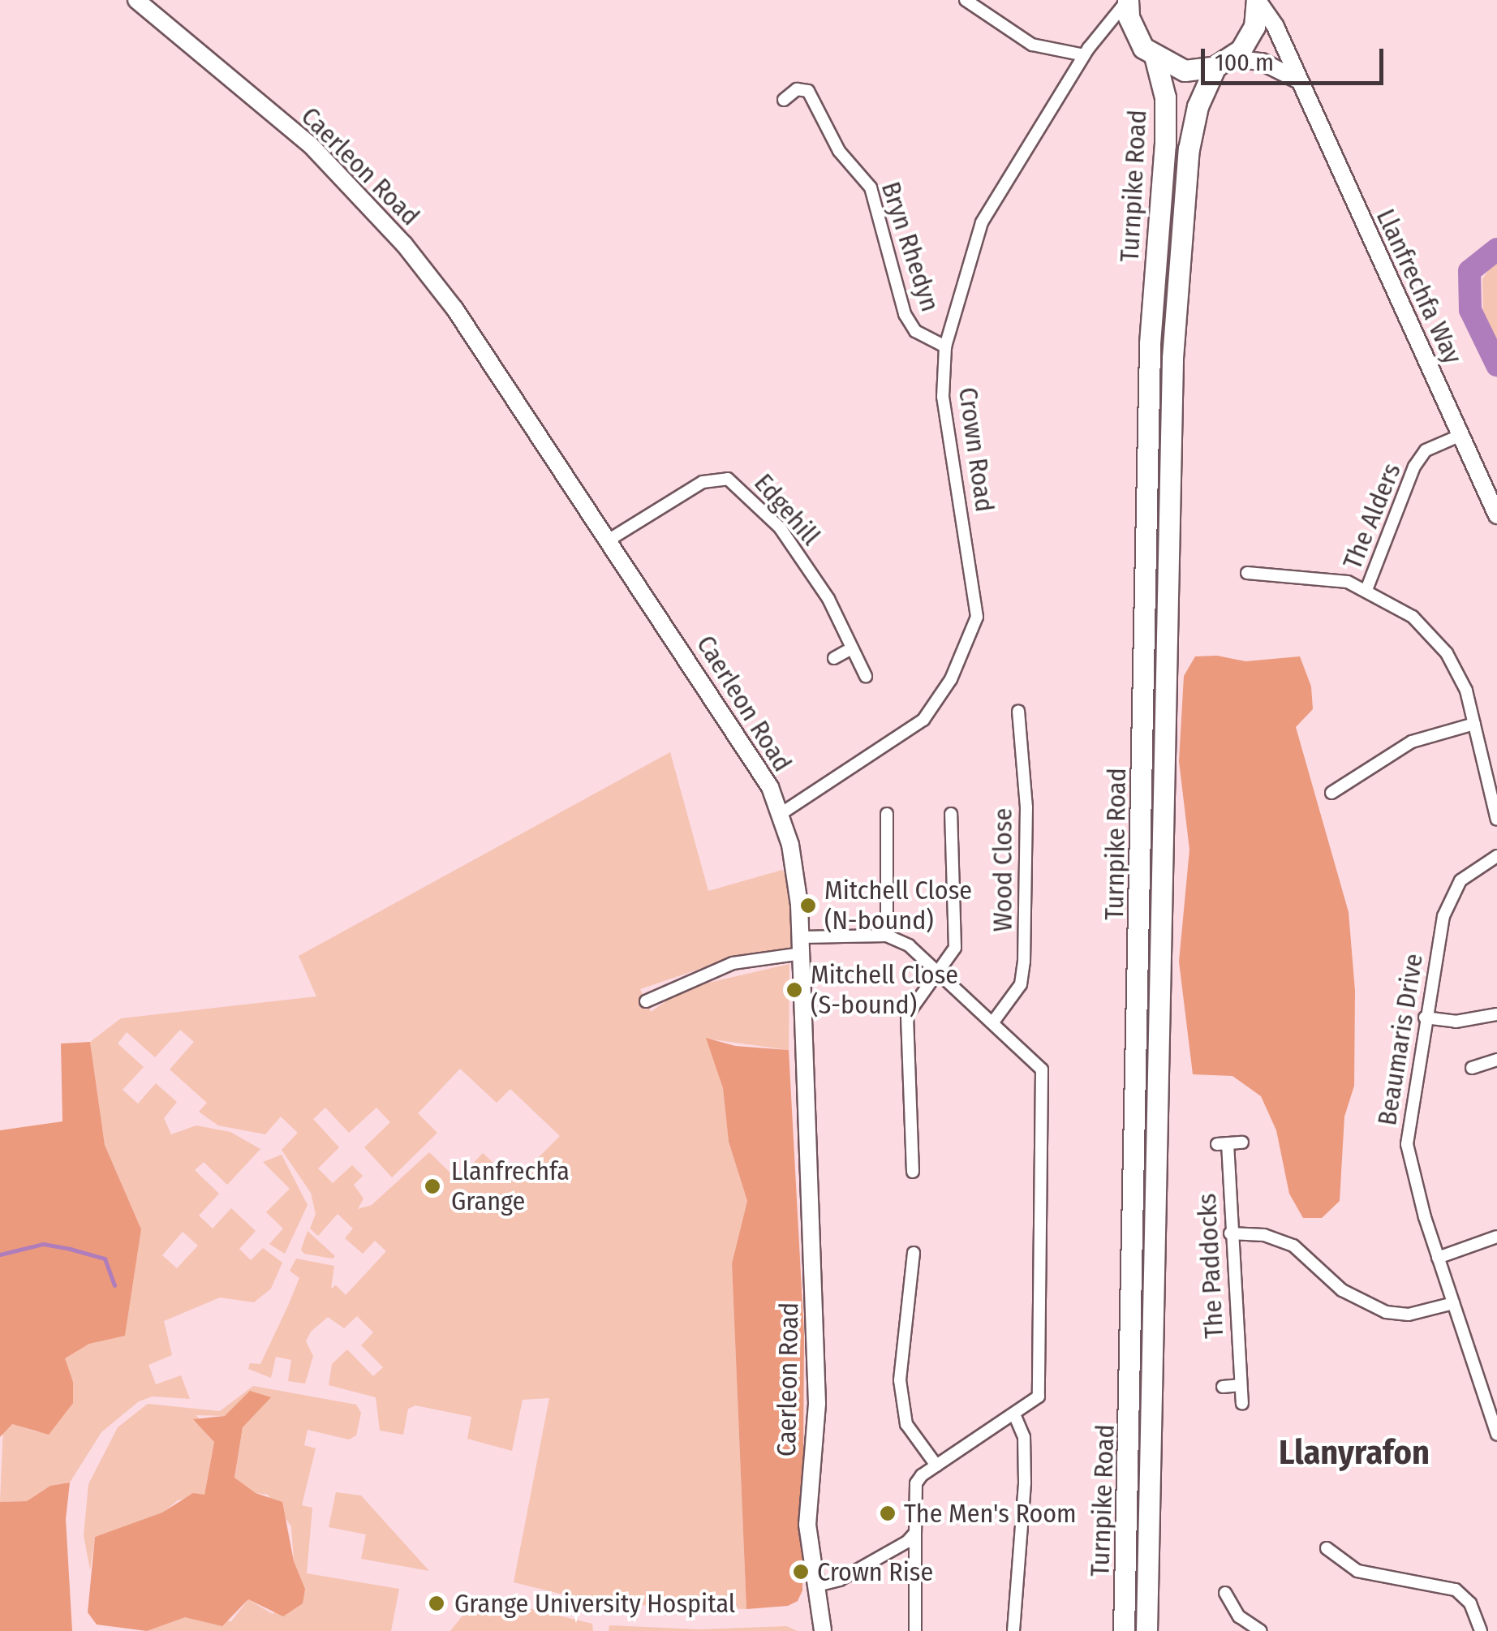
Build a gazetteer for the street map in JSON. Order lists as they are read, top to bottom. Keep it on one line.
{"streets":{"highway":["Turnpike Road"],"main road":["Caerleon Road","Llanfrechfa Way"],"street":["Bryn Rhedyn","Crown Road","Edgehill","The Alders","Wood Close","Beaumaris Drive","The Paddocks"]},"crossings":[["Caerleon Road","Crown Road"],["Caerleon Road","Edgehill"],["Turnpike Road","Llanfrechfa Way"],["Bryn Rhedyn","Crown Road"],["Llanfrechfa Way","The Alders"]],"districts":["Llanyrafon"],"places":["Mitchell Close (N-bound)","Mitchell Close (S-bound)","Llanfrechfa Grange","The Men's Room","Crown Rise","Grange University Hospital"],"scale_bar":"100 m"}
